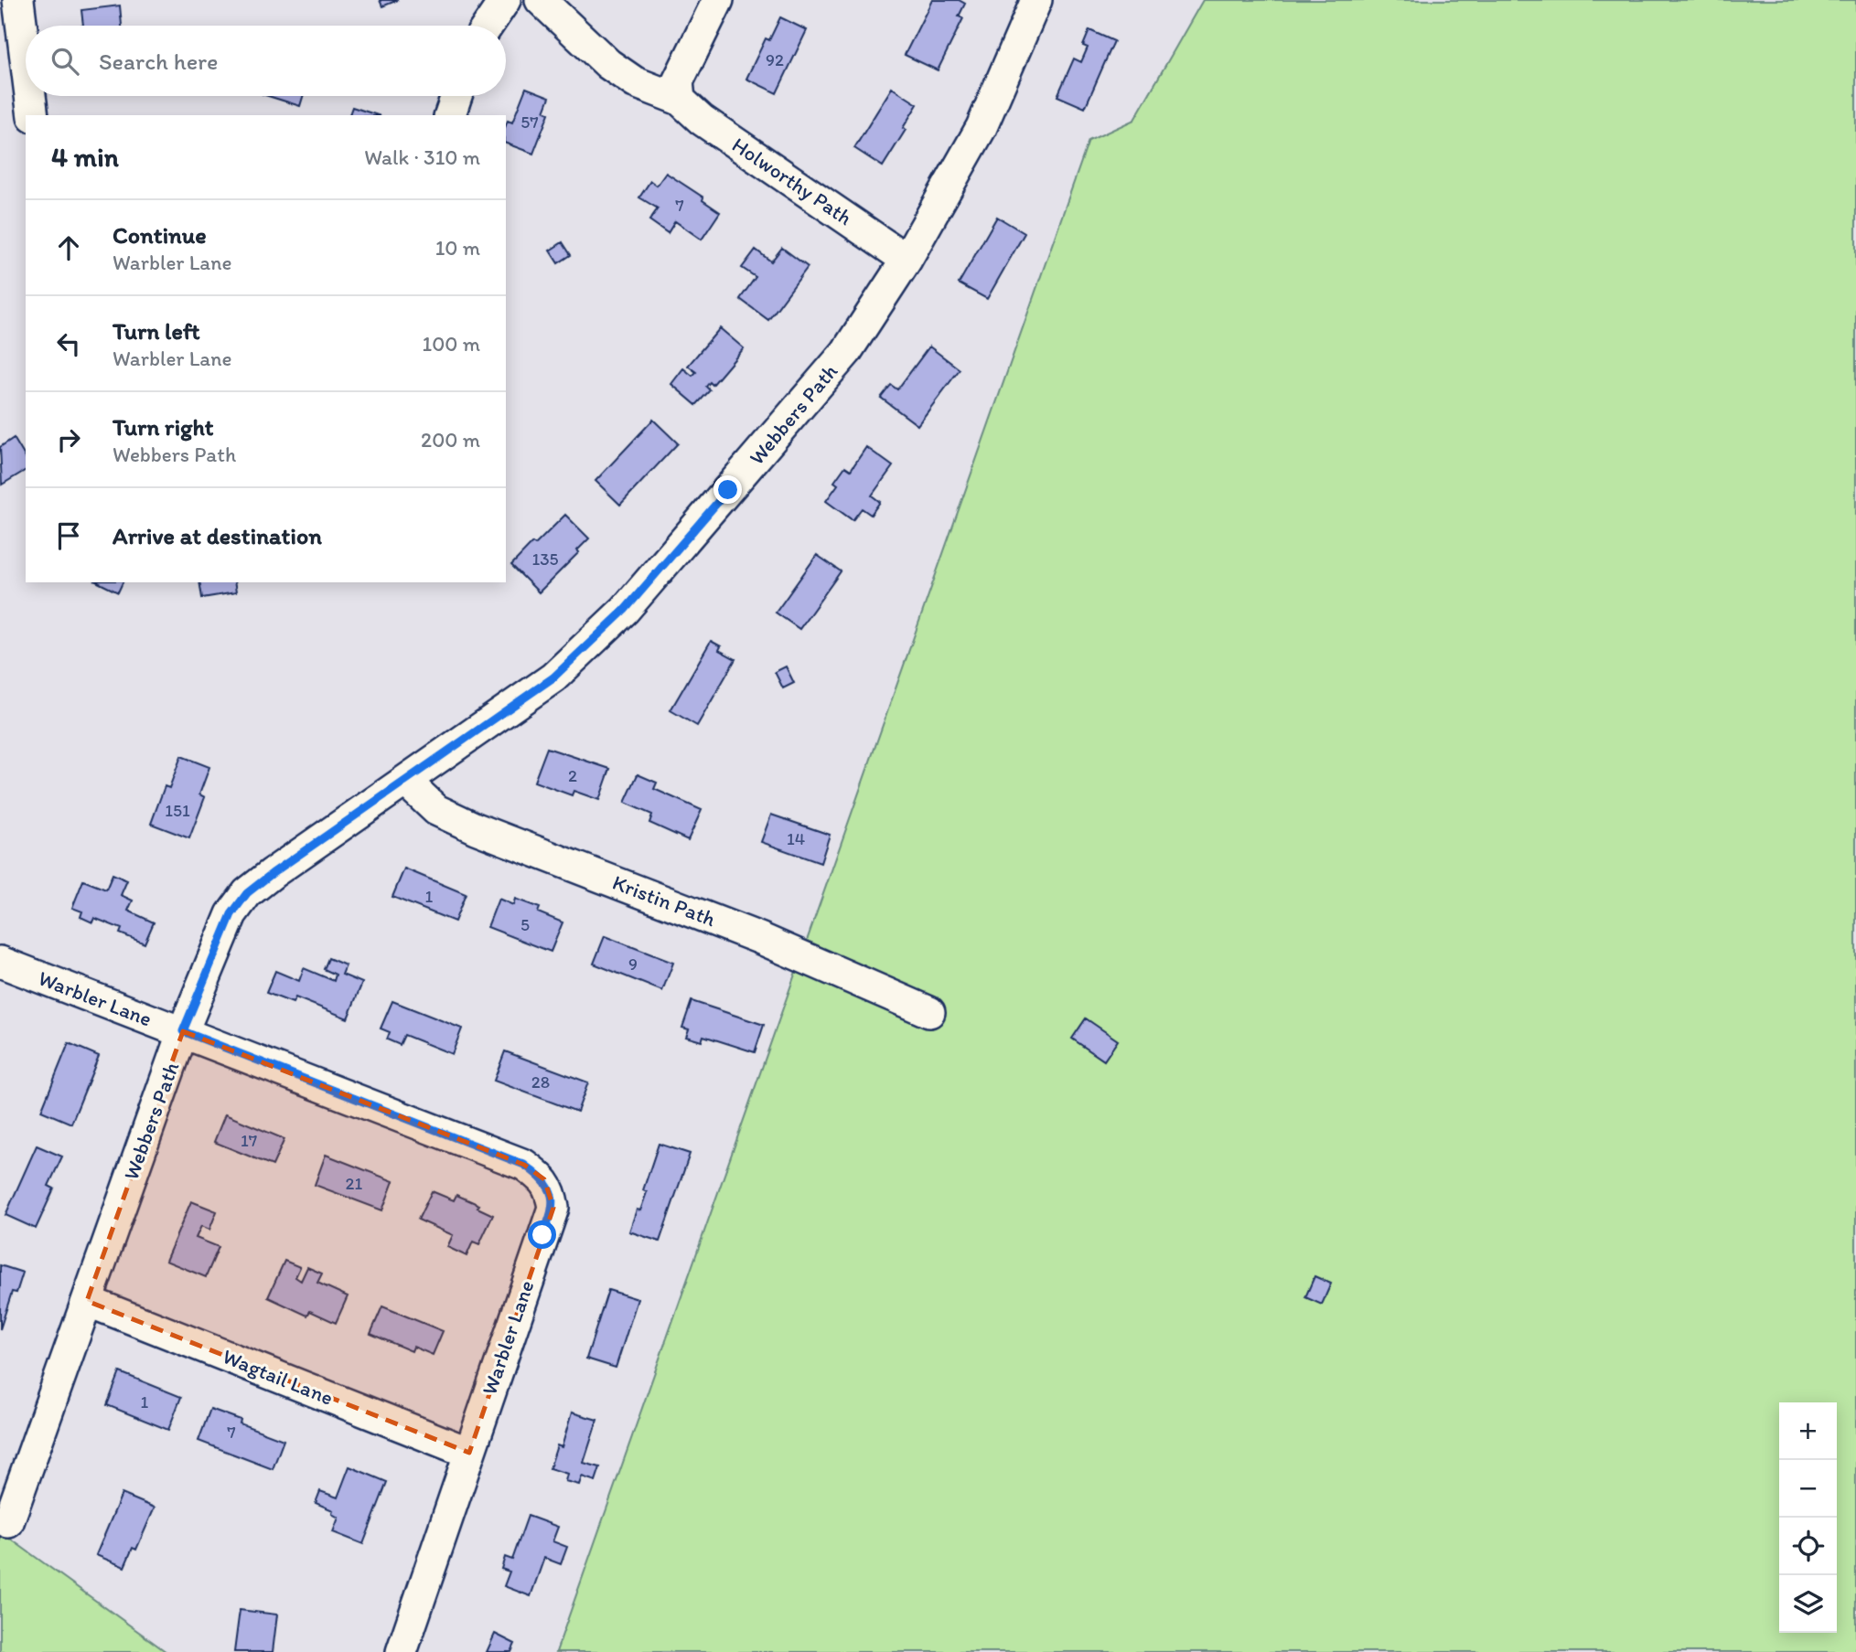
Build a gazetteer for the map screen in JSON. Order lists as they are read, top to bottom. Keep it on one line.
{"streets":{"street":["Holworthy Path","Webbers Path","Kristin Path","Warbler Lane","Wagtail Lane"]},"crossings":[["Holworthy Path","Webbers Path"],["Webbers Path","Kristin Path"],["Webbers Path","Warbler Lane"],["Webbers Path","Wagtail Lane"],["Warbler Lane","Wagtail Lane"]],"house_numbers":["92","57","7","135","2","151","14","1","5","9","28","17","21","1","7"],"page":{"search":"Search here","heading":["4 min","Walk · 310 m"],"list":[["Continue","Warbler Lane","10 m"],["Turn left","Warbler Lane","100 m"],["Turn right","Webbers Path","200 m"],"Arrive at destination"],"map_buttons":["+","−"]}}
